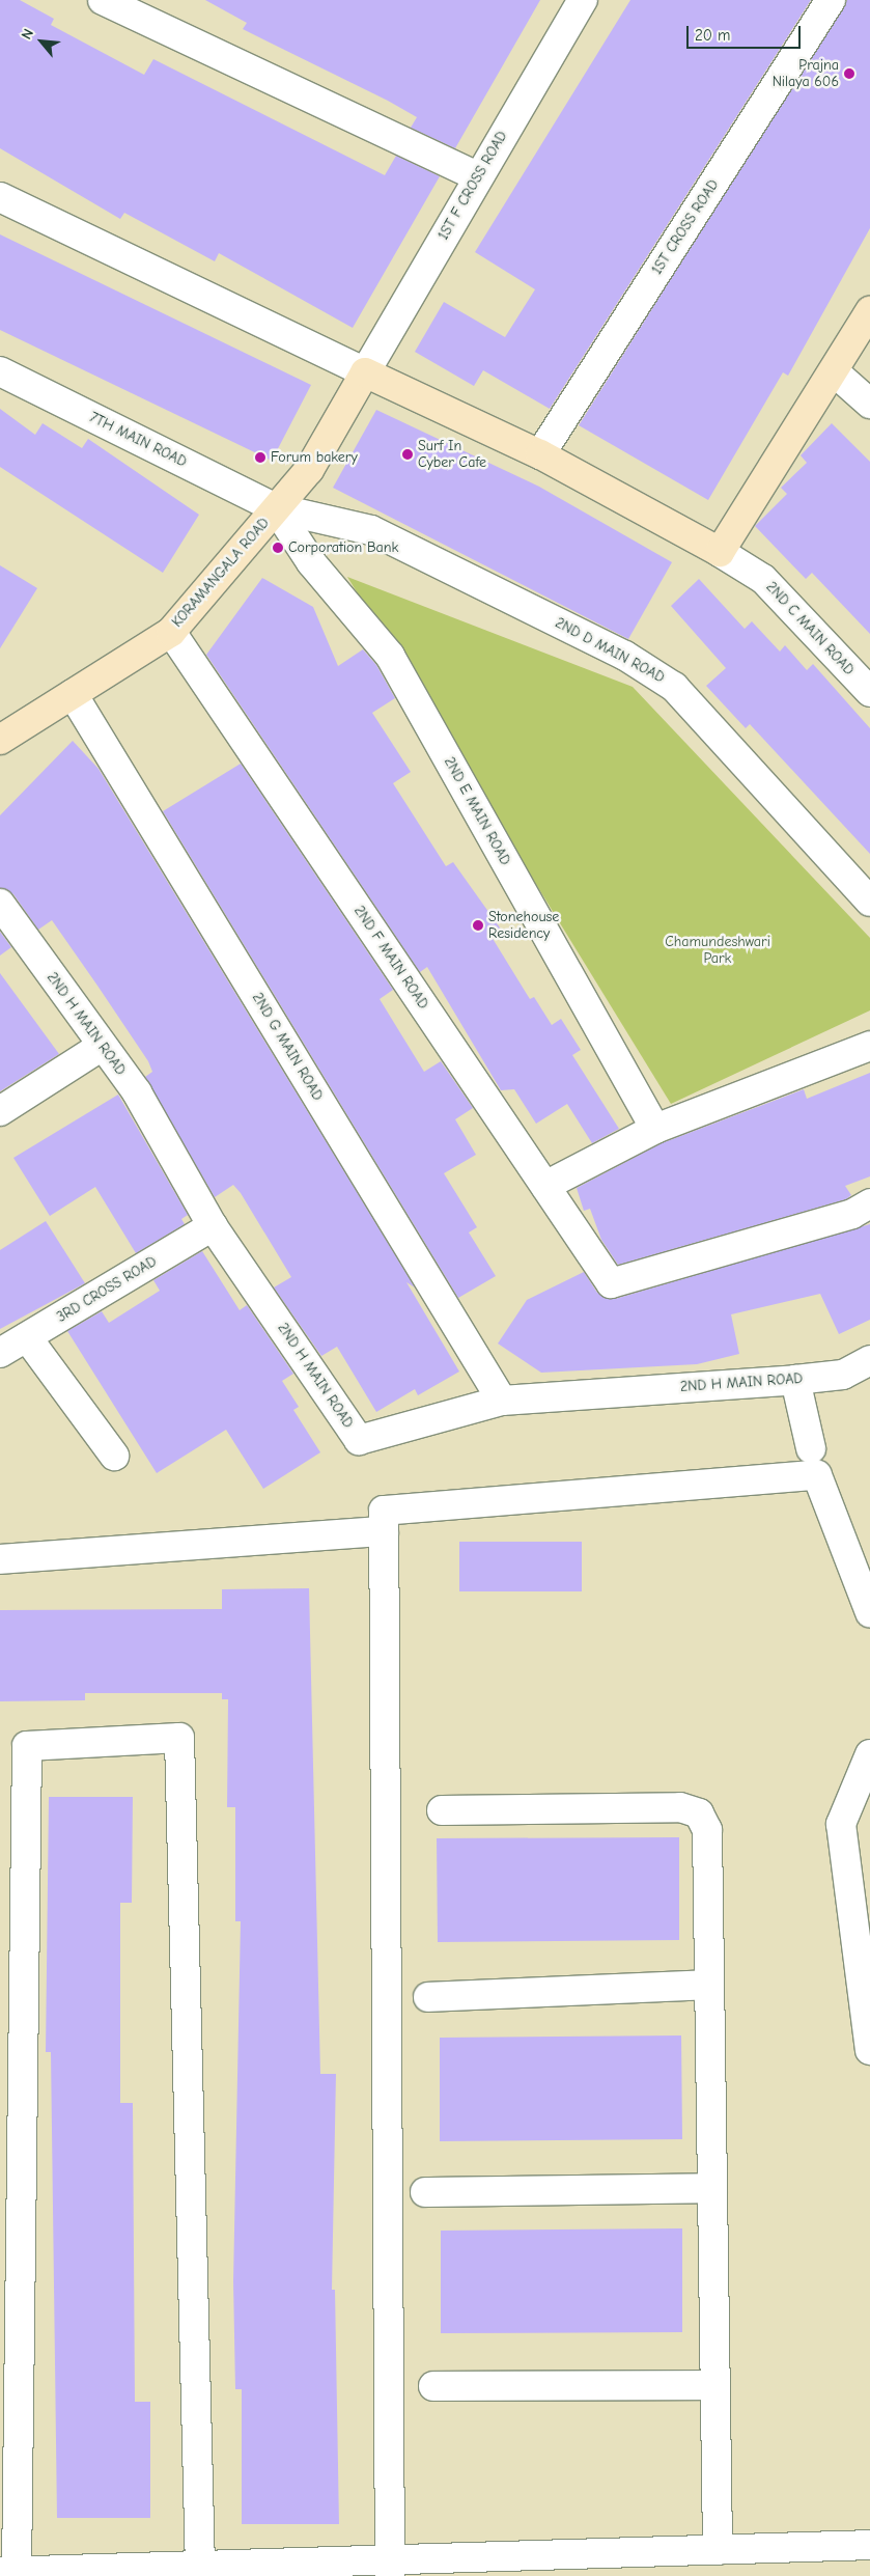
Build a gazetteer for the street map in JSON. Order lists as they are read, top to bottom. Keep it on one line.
{"streets":{"street":["1ST F CROSS ROAD","1ST CROSS ROAD","7TH MAIN ROAD","KORAMANGALA ROAD","2ND C MAIN ROAD","2ND D MAIN ROAD","2ND E MAIN ROAD","2ND F MAIN ROAD","2ND H MAIN ROAD","2ND G MAIN ROAD","3RD CROSS ROAD"]},"crossings":[["1ST F CROSS ROAD","KORAMANGALA ROAD"],["7TH MAIN ROAD","KORAMANGALA ROAD"],["7TH MAIN ROAD","2ND D MAIN ROAD"],["7TH MAIN ROAD","2ND E MAIN ROAD"],["KORAMANGALA ROAD","2ND D MAIN ROAD"],["KORAMANGALA ROAD","2ND E MAIN ROAD"],["KORAMANGALA ROAD","2ND F MAIN ROAD"],["KORAMANGALA ROAD","2ND G MAIN ROAD"],["2ND D MAIN ROAD","2ND E MAIN ROAD"],["2ND H MAIN ROAD","2ND G MAIN ROAD"],["2ND H MAIN ROAD","3RD CROSS ROAD"]],"parks":["Chamundeshwari Park"],"places":["Prajna Nilaya 606","Surf In Cyber Cafe","Forum bakery","Corporation Bank","Stonehouse Residency"],"scale_bar":"20 m","north":"top left"}
